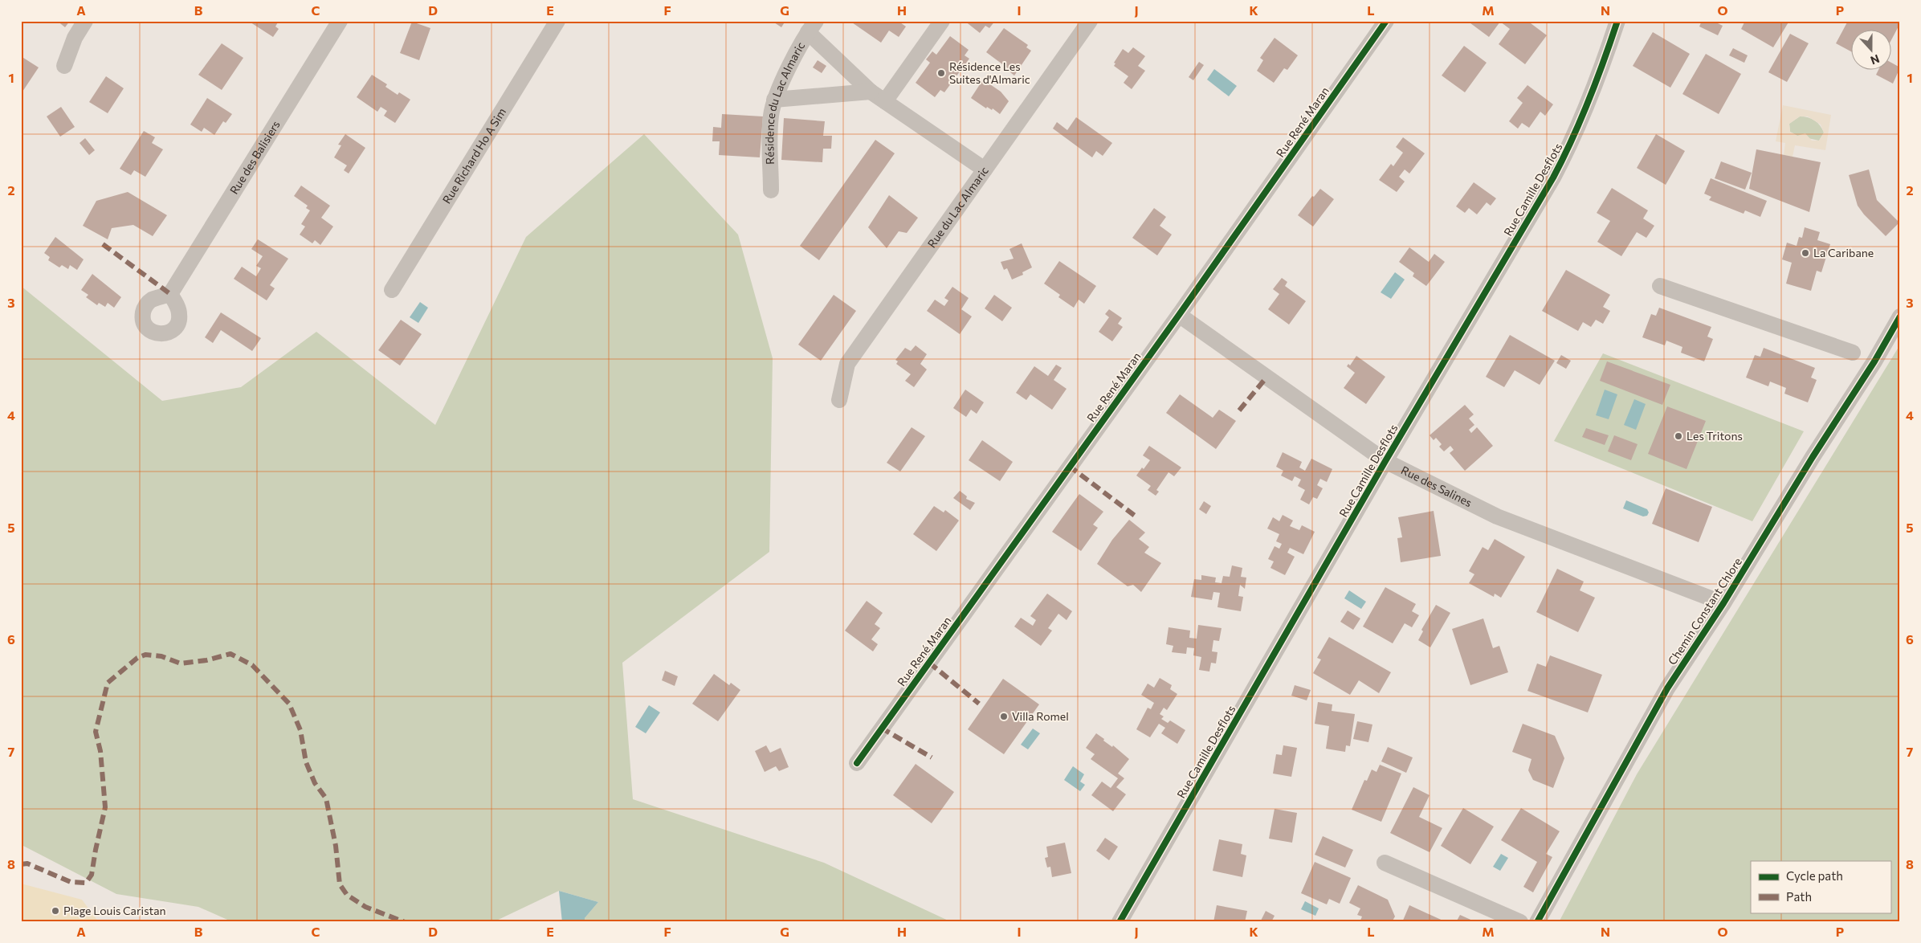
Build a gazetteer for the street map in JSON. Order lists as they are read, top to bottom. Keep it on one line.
{"streets":{"street":["Résidence du Lac Almaric","Rue René Maran","Rue Richard Ho A Sim","Rue des Balisiers","Rue Camille Desflots","Rue du Lac Almaric","Rue des Salines","Chemin Constant Chlore"]},"crossings":[["Rue René Maran","Rue des Salines"],["Rue Camille Desflots","Rue des Salines"],["Rue des Salines","Chemin Constant Chlore"]],"places":["Résidence Les Suites d'Almaric","La Caribane","Les Tritons","Villa Romel","Plage Louis Caristan"],"legend":["Cycle path","Path"],"north":"bottom","grid":{"columns":["A","B","C","D","E","F","G","H","I","J","K","L","M","N","O","P"],"rows":["1","2","3","4","5","6","7","8"]}}
